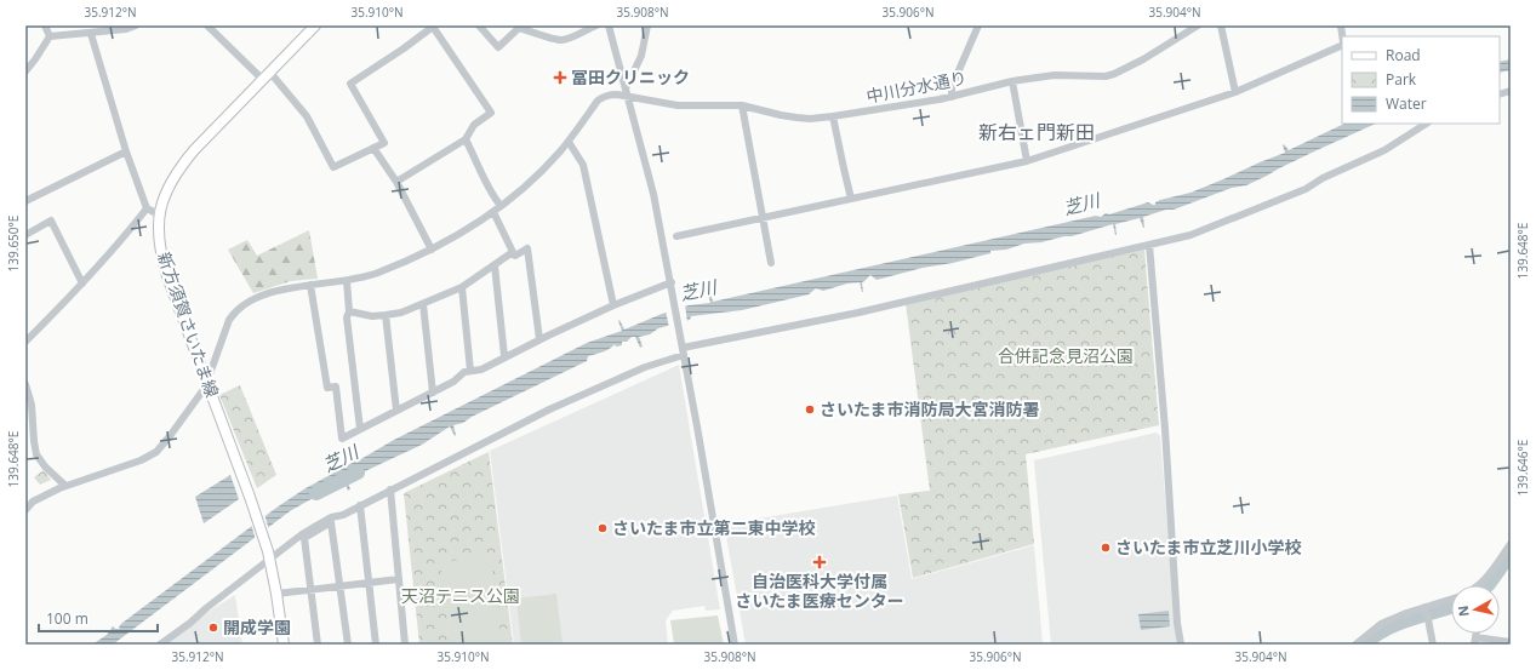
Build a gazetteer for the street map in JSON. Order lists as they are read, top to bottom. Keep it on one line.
{"streets":{"main road":["新方須賀さいたま線"],"street":["中川分水通り"]},"crossings":[["中川分水通り","新方須賀さいたま線"]],"districts":["新右ェ門新田"],"water":["芝川"],"parks":["合併記念見沼公園","天沼テニス公園"],"places":{"health":["冨田クリニック","自治医科大学付属 さいたま医療センター"],"other":["さいたま市消防局大宮消防署","さいたま市立第二東中学校","さいたま市立芝川小学校","開成学園"]},"legend":["Road","Park","Water"],"scale_bar":"100 m","north":"left","coordinates":["35.912°N","35.910°N","35.908°N","35.906°N","35.904°N","139.650°E","139.648°E","139.646°E"]}
